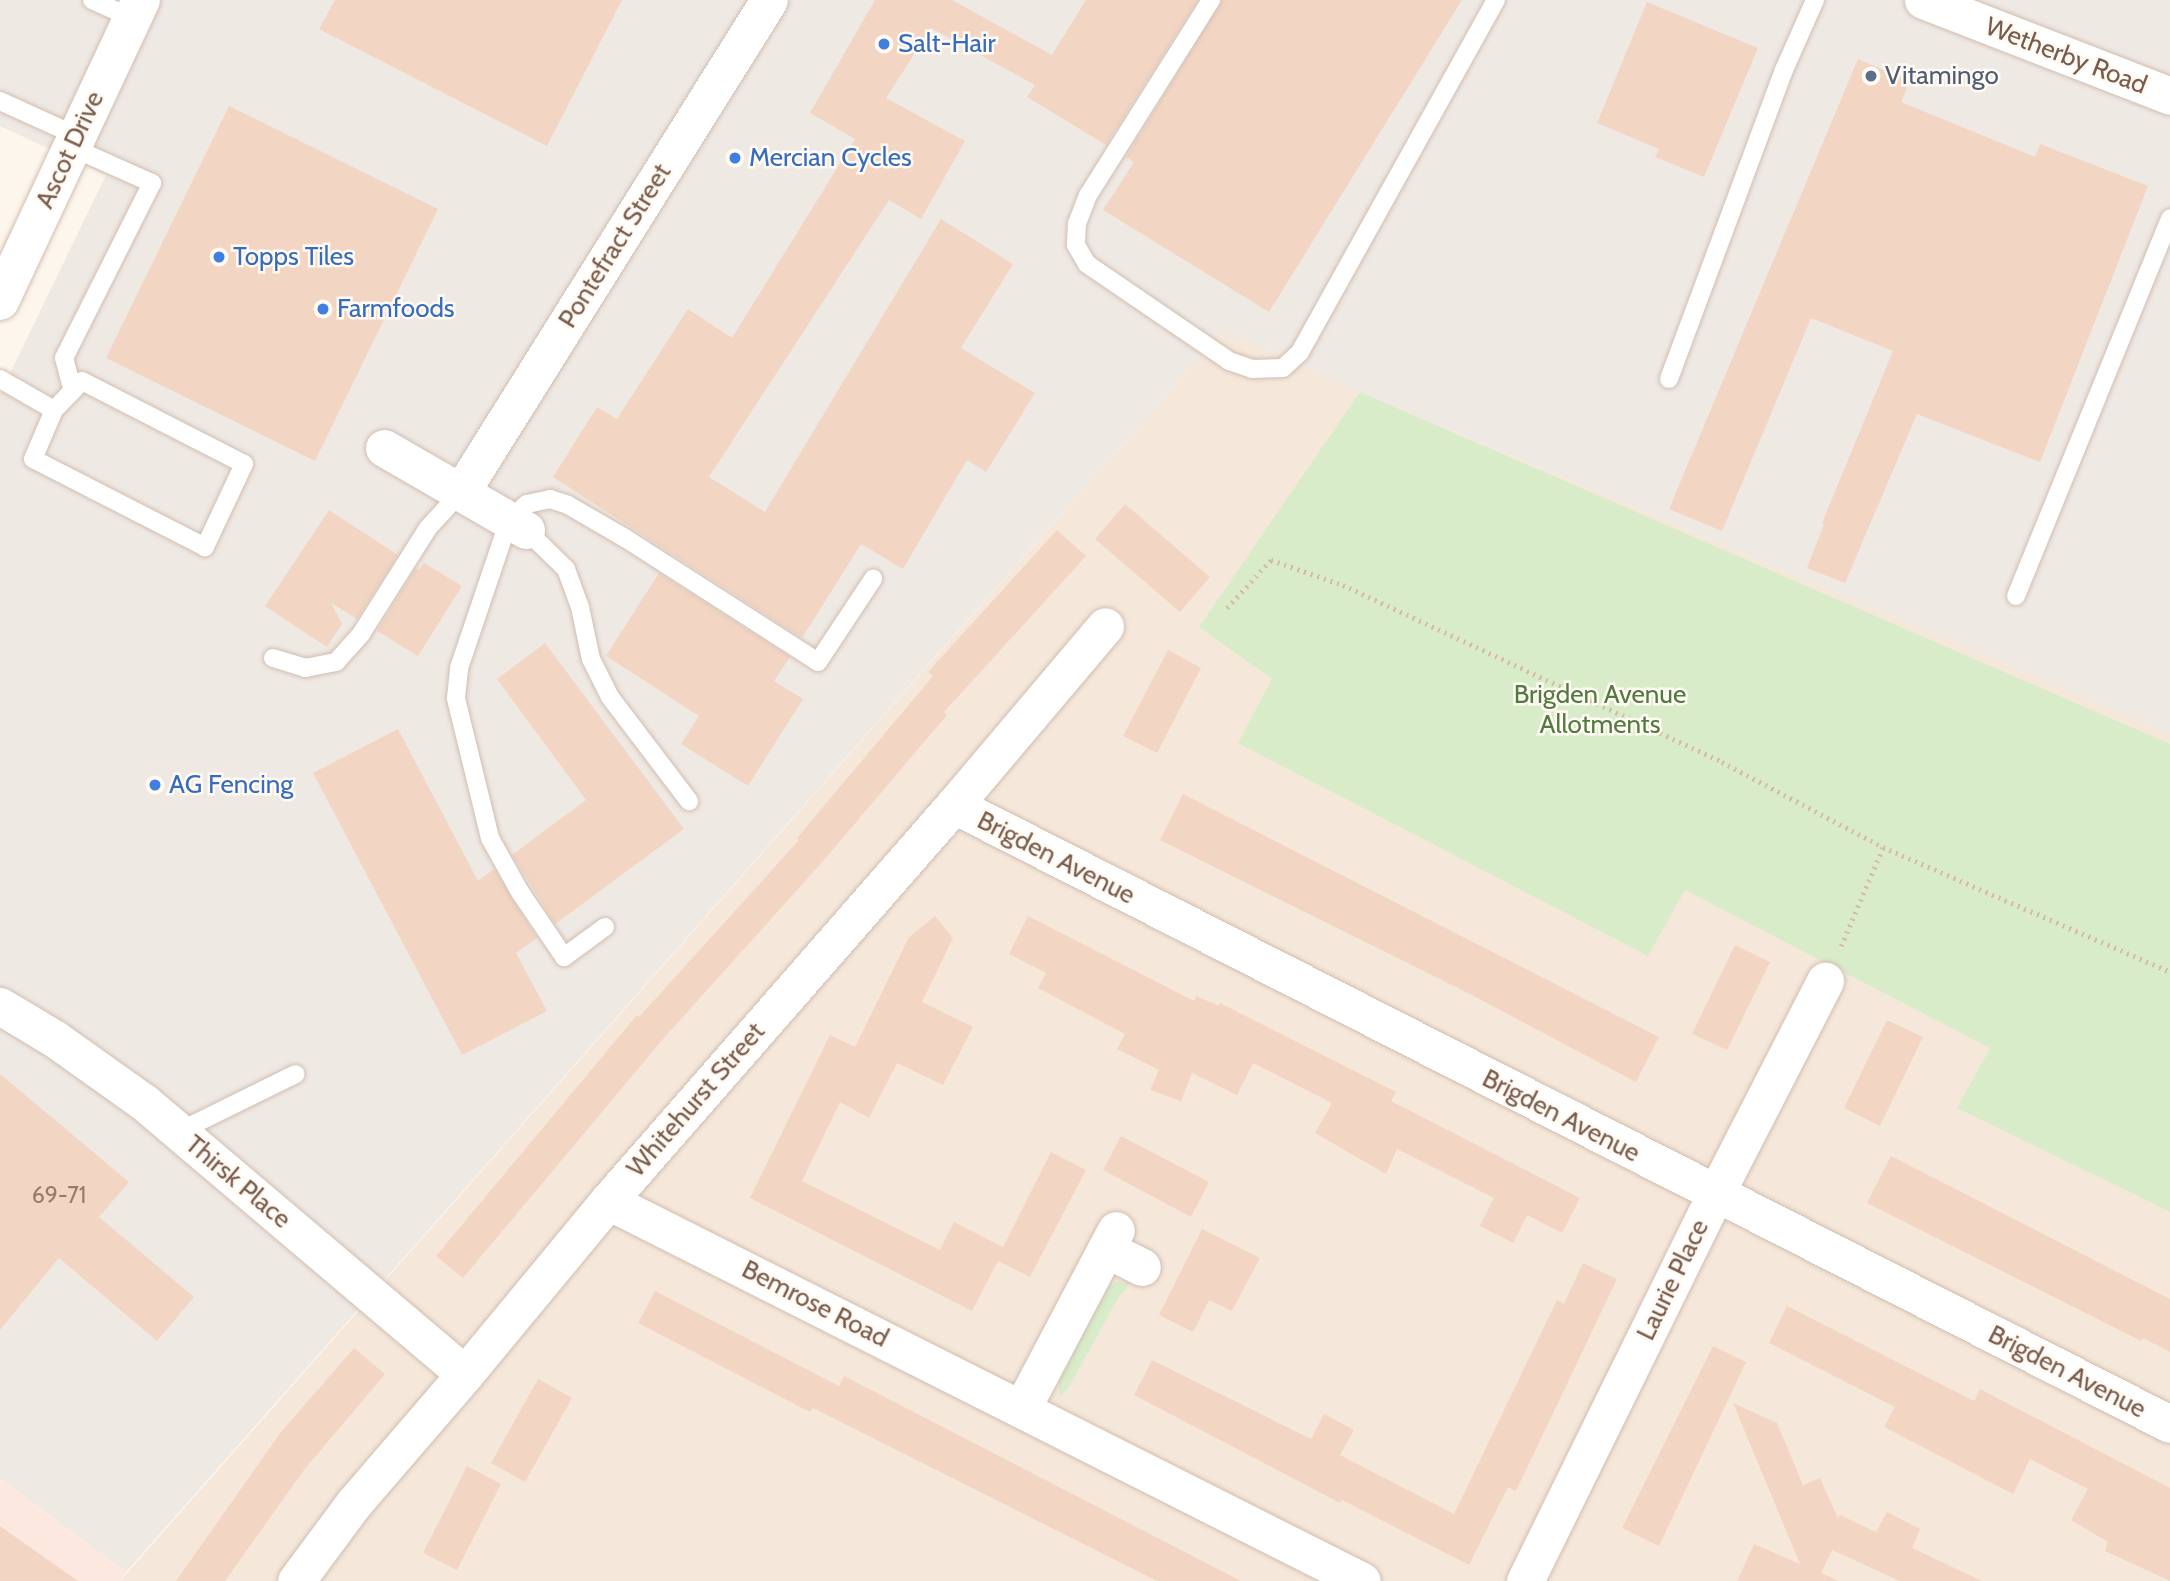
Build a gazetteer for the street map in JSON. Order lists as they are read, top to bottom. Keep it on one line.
{"streets":{"street":["Wetherby Road","Ascot Drive","Pontefract Street","Brigden Avenue","Whitehurst Street","Thirsk Place","Laurie Place","Bemrose Road"]},"crossings":[["Brigden Avenue","Whitehurst Street"],["Brigden Avenue","Laurie Place"],["Whitehurst Street","Thirsk Place"],["Whitehurst Street","Bemrose Road"]],"parks":["Brigden Avenue Allotments"],"places":["Salt-Hair","Vitamingo","Mercian Cycles","Topps Tiles","Farmfoods","AG Fencing"],"house_numbers":["69-71"]}
